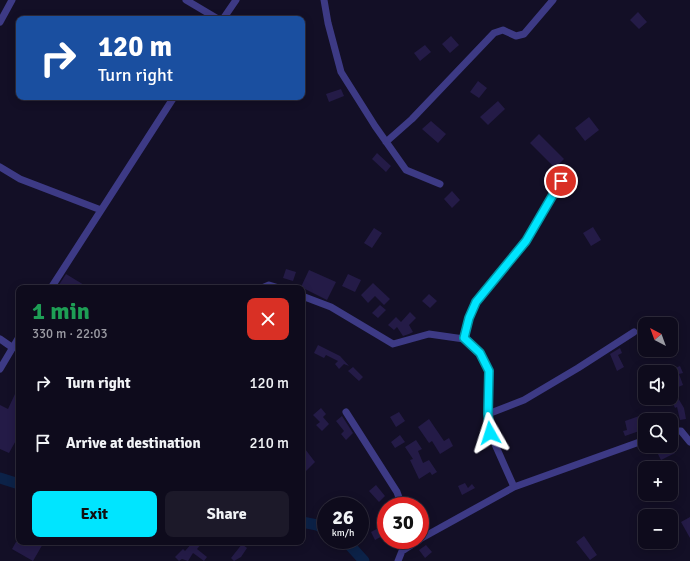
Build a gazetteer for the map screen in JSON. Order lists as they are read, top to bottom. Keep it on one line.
{"north":"top left","page":{"turn":["120 m","Turn right"],"heading":["1 min","330 m · 22:03"],"map_buttons":["+","−"],"list":[{"name":"Turn right","value":"120 m"},{"name":"Arrive at destination","value":"210 m"}],"buttons":["Exit","Share"],"speed":"26 km/h","limit":"30"}}
